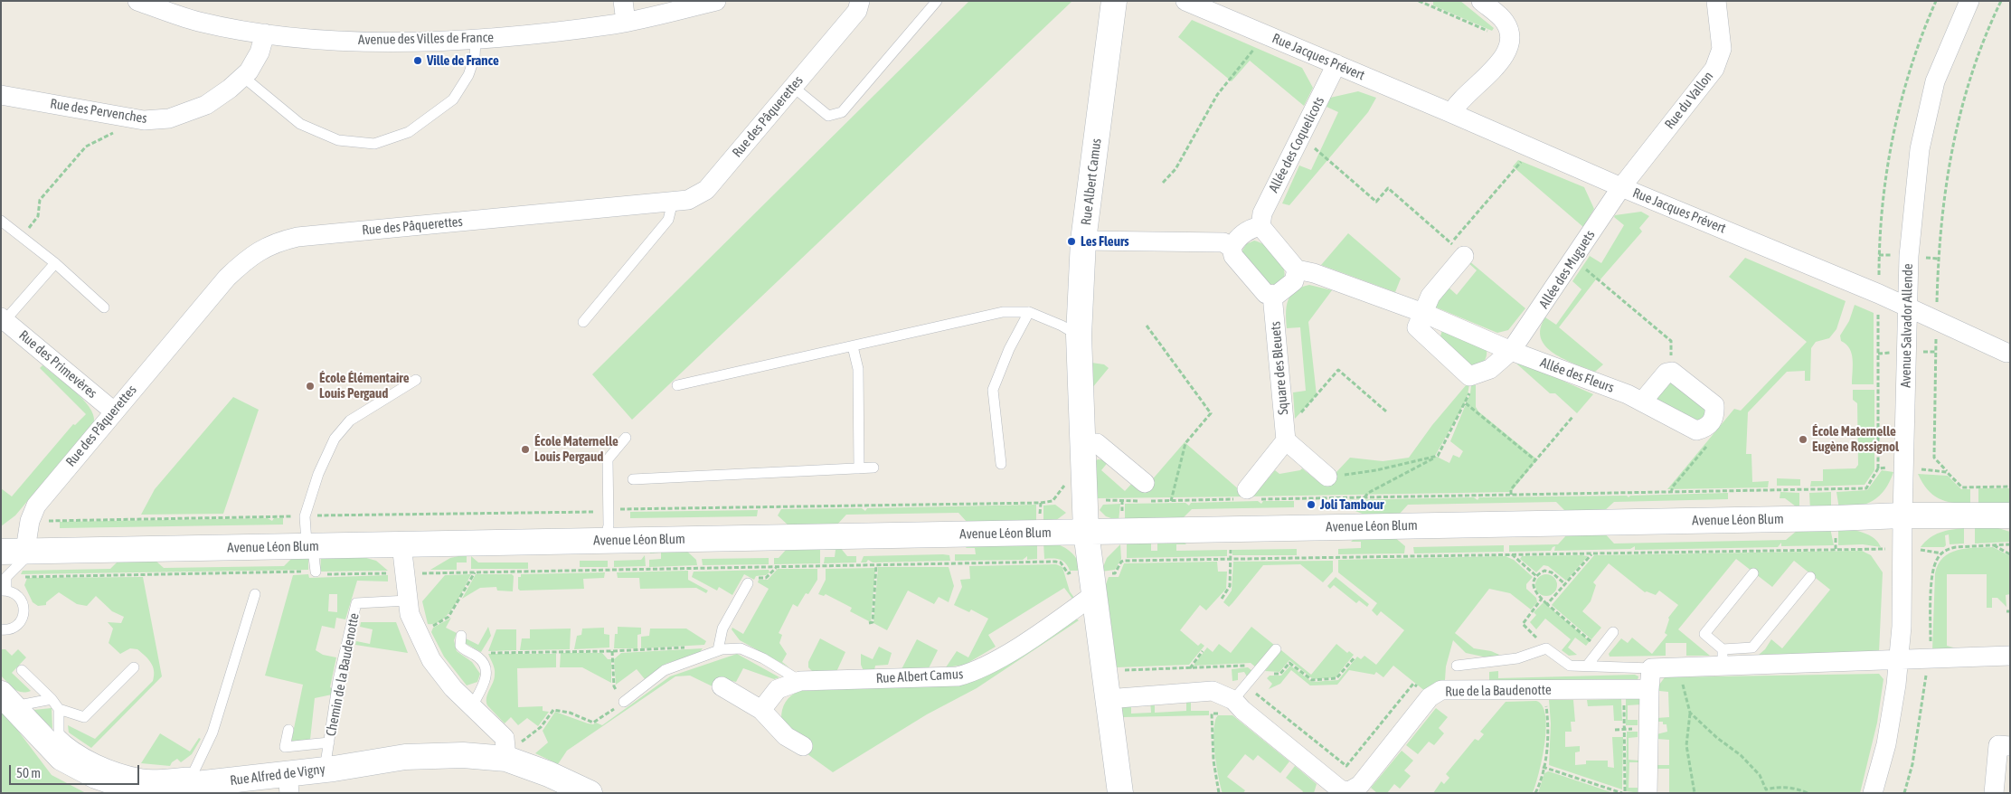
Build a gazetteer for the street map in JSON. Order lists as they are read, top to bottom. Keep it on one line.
{"streets":{"street":["Avenue des Villes de France","Rue Jacques Prévert","Rue du Vallon","Rue des Pervenches","Rue des Pâquerettes","Allée des Coquelicots","Rue Albert Camus","Allée des Muguets","Avenue Salvador Allende","Rue des Primevères","Square des Bleuets","Allée des Fleurs","Avenue Léon Blum","Rue de la Baudenotte","Rue Alfred de Vigny"],"lane":["Chemin de la Baudenotte"]},"crossings":[["Avenue des Villes de France","Rue des Pervenches"],["Rue Jacques Prévert","Rue du Vallon"],["Rue Jacques Prévert","Allée des Coquelicots"],["Rue Jacques Prévert","Allée des Muguets"],["Rue Jacques Prévert","Avenue Salvador Allende"],["Rue du Vallon","Allée des Muguets"],["Rue des Pâquerettes","Rue des Primevères"],["Rue des Pâquerettes","Avenue Léon Blum"],["Rue Albert Camus","Avenue Léon Blum"],["Rue Albert Camus","Rue de la Baudenotte"],["Allée des Muguets","Allée des Fleurs"],["Avenue Salvador Allende","Avenue Léon Blum"],["Chemin de la Baudenotte","Rue Alfred de Vigny"]],"places":["Ville de France","Les Fleurs","École Élémentaire Louis Pergaud","École Maternelle Eugène Rossignol","École Maternelle Louis Pergaud","Joli Tambour"],"scale_bar":"50 m"}
